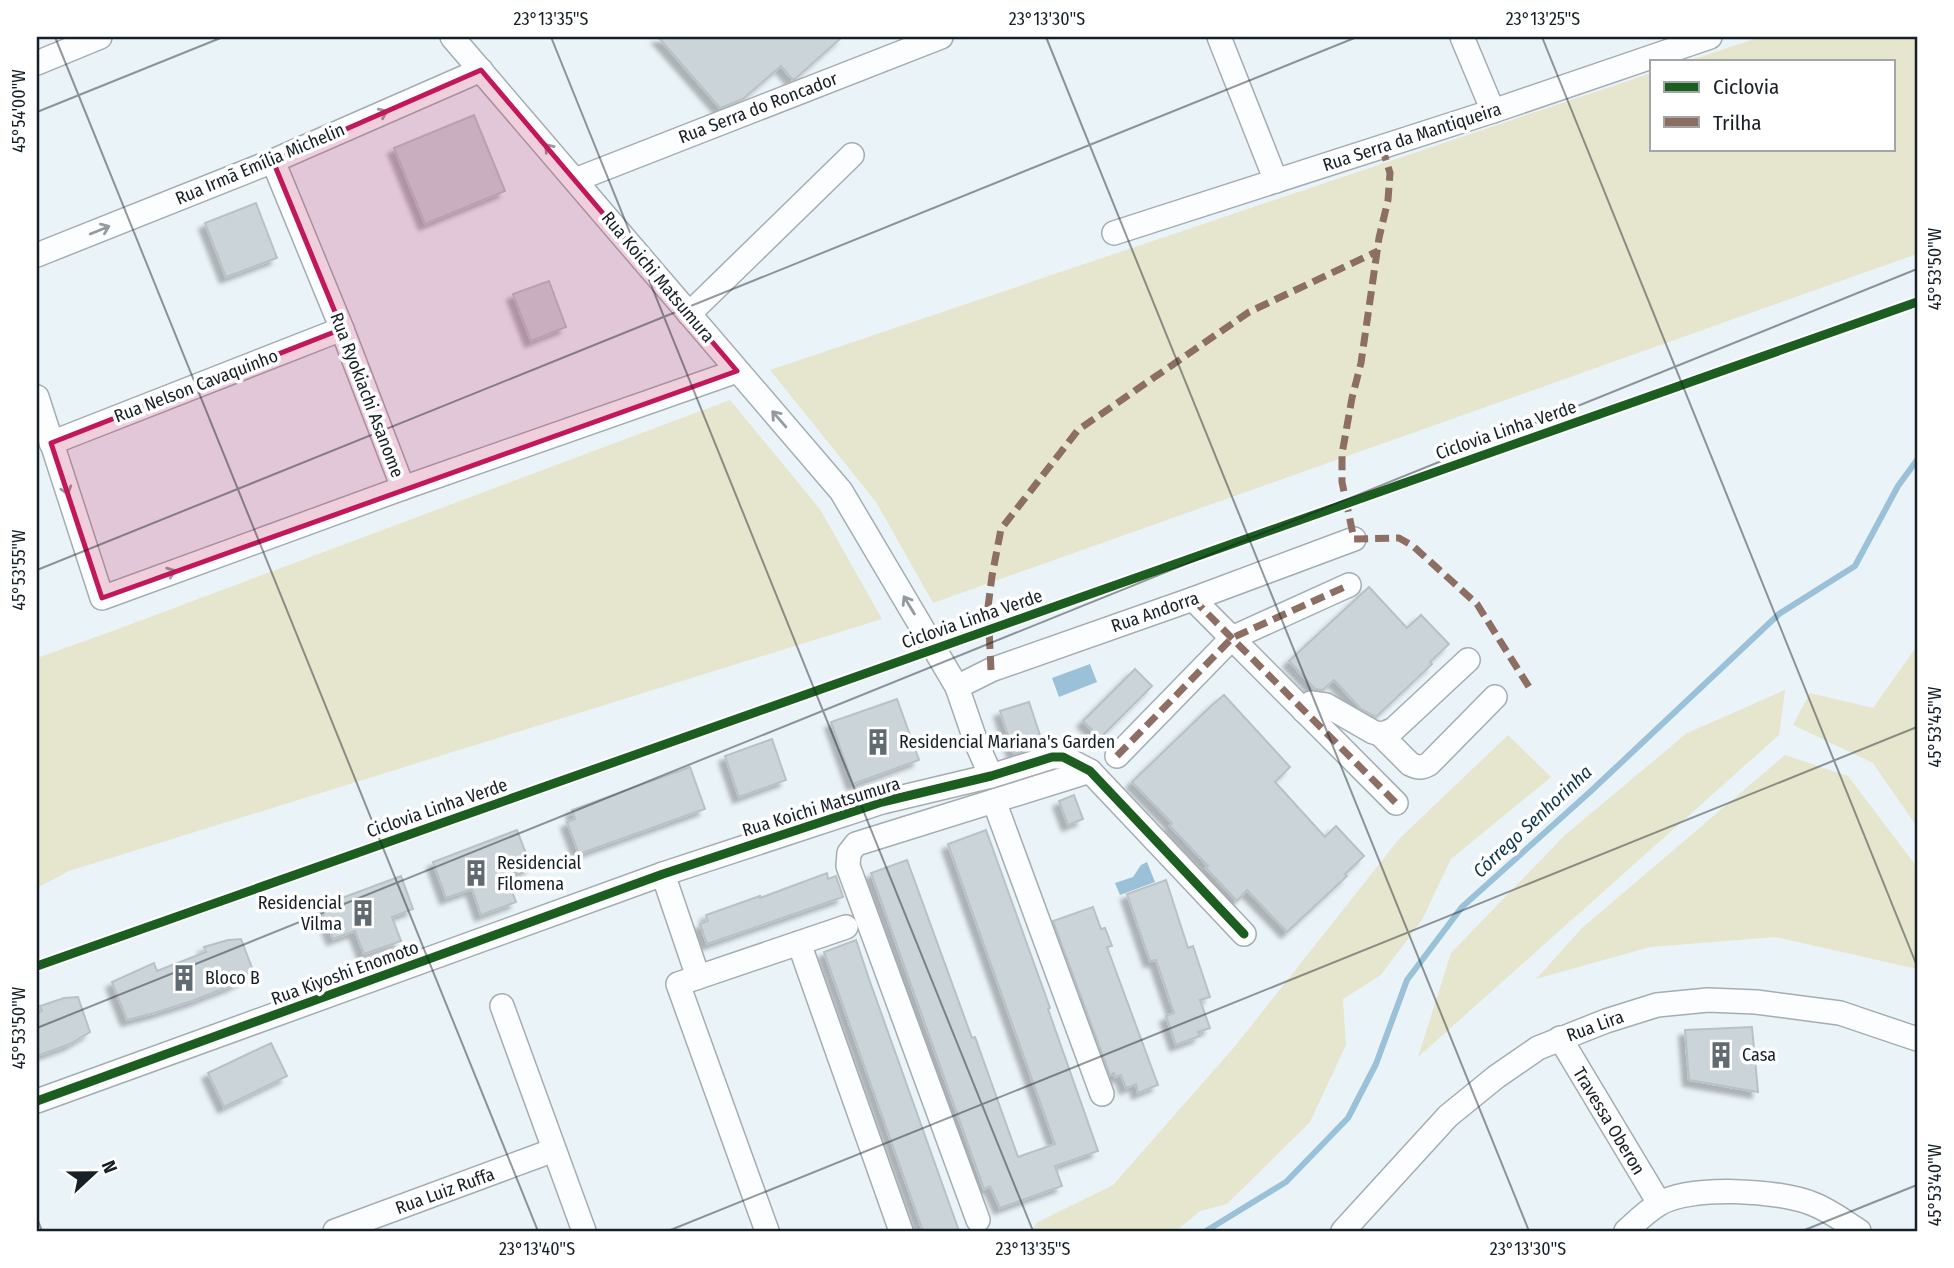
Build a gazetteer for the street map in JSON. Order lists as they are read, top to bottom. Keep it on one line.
{"streets":{"street":["Rua Serra do Roncador","Rua Serra da Mantiqueira","Rua Irmã Emília Michelin","Rua Koichi Matsumura","Rua Nelson Cavaquinho","Rua Ryokiachi Asanome","Rua Andorra","Rua Kiyoshi Enomoto","Rua Lira","Travessa Oberon","Rua Luiz Ruffa"],"cycle path":["Ciclovia Linha Verde"]},"crossings":[["Rua Serra do Roncador","Rua Koichi Matsumura"],["Rua Irmã Emília Michelin","Rua Koichi Matsumura"],["Rua Irmã Emília Michelin","Rua Ryokiachi Asanome"],["Rua Koichi Matsumura","Rua Andorra"],["Rua Koichi Matsumura","Rua Kiyoshi Enomoto"],["Rua Nelson Cavaquinho","Rua Ryokiachi Asanome"],["Rua Lira","Travessa Oberon"]],"one_way":["Rua Irmã Emília Michelin","Rua Koichi Matsumura"],"water":["Córrego Senhorinha"],"places":{"building":["Residencial Mariana's Garden","Residencial Filomena","Residencial Vilma","Bloco B","Casa"]},"legend":["Ciclovia","Trilha"],"north":"right","coordinates":["23°13'35\"S","23°13'30\"S","23°13'25\"S","45°54'00\"W","45°53'50\"W","45°53'55\"W","45°53'45\"W","45°53'40\"W","23°13'40\"S"]}
